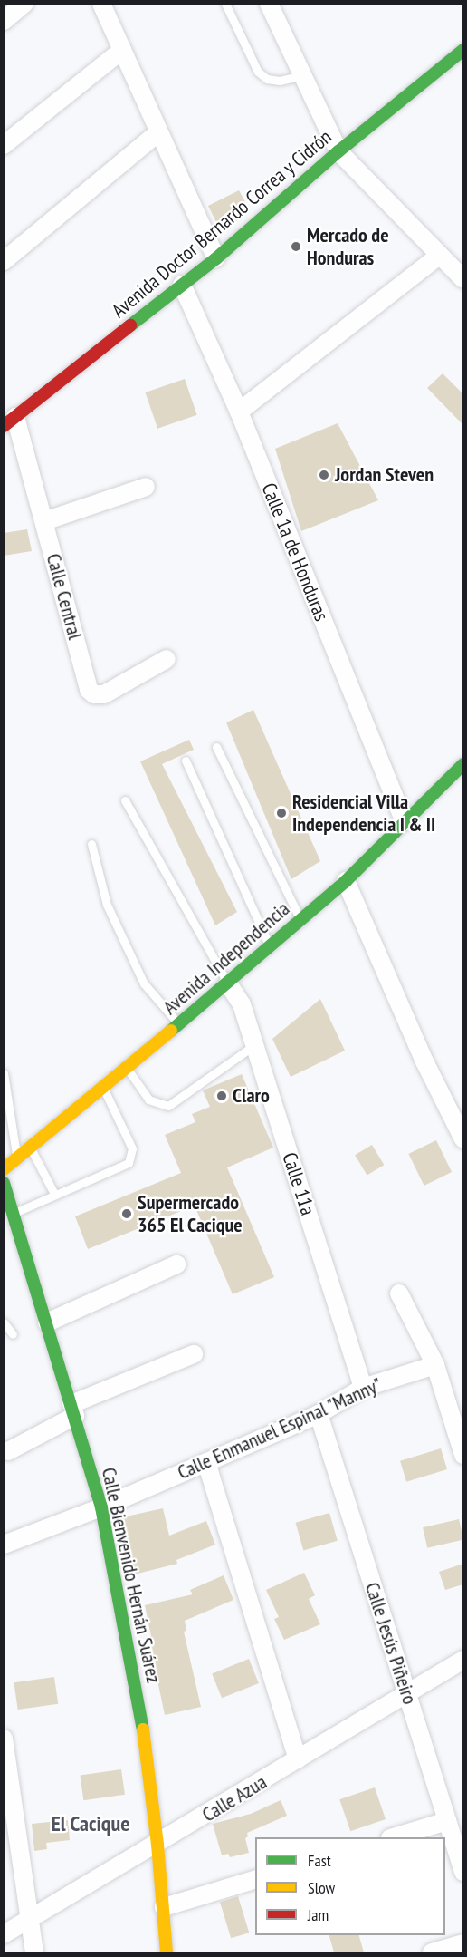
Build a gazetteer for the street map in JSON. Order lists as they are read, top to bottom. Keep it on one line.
{"streets":{"street":["Avenida Doctor Bernardo Correa y Cidrón","Calle 1a de Honduras","Calle Central","Avenida Independencia","Calle 11a","Calle Enmanuel Espinal \"Manny\"","Calle Bienvenido Hernán Suárez","Calle Jesús Piñeiro","Calle Azua"]},"crossings":[["Avenida Doctor Bernardo Correa y Cidrón","Calle 1a de Honduras"],["Avenida Doctor Bernardo Correa y Cidrón","Calle Central"],["Calle 1a de Honduras","Avenida Independencia"],["Avenida Independencia","Calle 11a"],["Calle 11a","Calle Enmanuel Espinal \"Manny\""],["Calle Enmanuel Espinal \"Manny\"","Calle Bienvenido Hernán Suárez"],["Calle Enmanuel Espinal \"Manny\"","Calle Jesús Piñeiro"],["Calle Bienvenido Hernán Suárez","Calle Azua"],["Calle Jesús Piñeiro","Calle Azua"]],"districts":["El Cacique"],"places":["Mercado de Honduras","Jordan Steven","Residencial Villa Independencia I & II","Claro","Supermercado 365 El Cacique"],"legend":["Fast","Slow","Jam"]}
